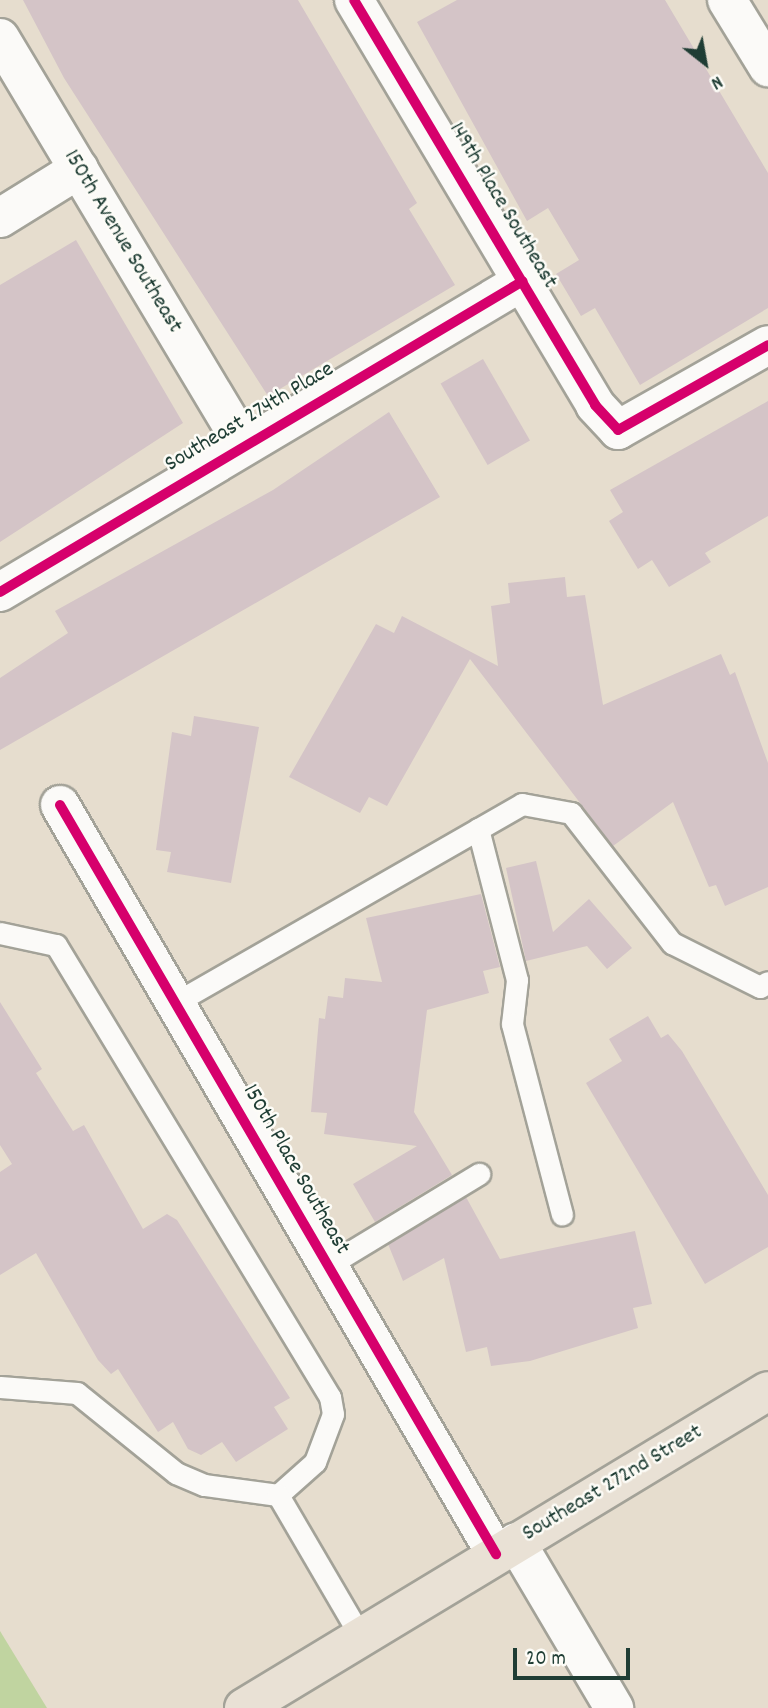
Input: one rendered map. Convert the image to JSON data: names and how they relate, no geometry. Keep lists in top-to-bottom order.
{
  "streets": {
    "main road": ["Southeast 272nd Street"],
    "street": [
      "149th Place Southeast",
      "150th Avenue Southeast",
      "Southeast 274th Place",
      "150th Place Southeast"
    ]
  },
  "crossings": [
    ["149th Place Southeast", "Southeast 274th Place"],
    ["150th Avenue Southeast", "Southeast 274th Place"],
    ["150th Place Southeast", "Southeast 272nd Street"]
  ],
  "scale_bar": "20 m",
  "north": "bottom right"
}
